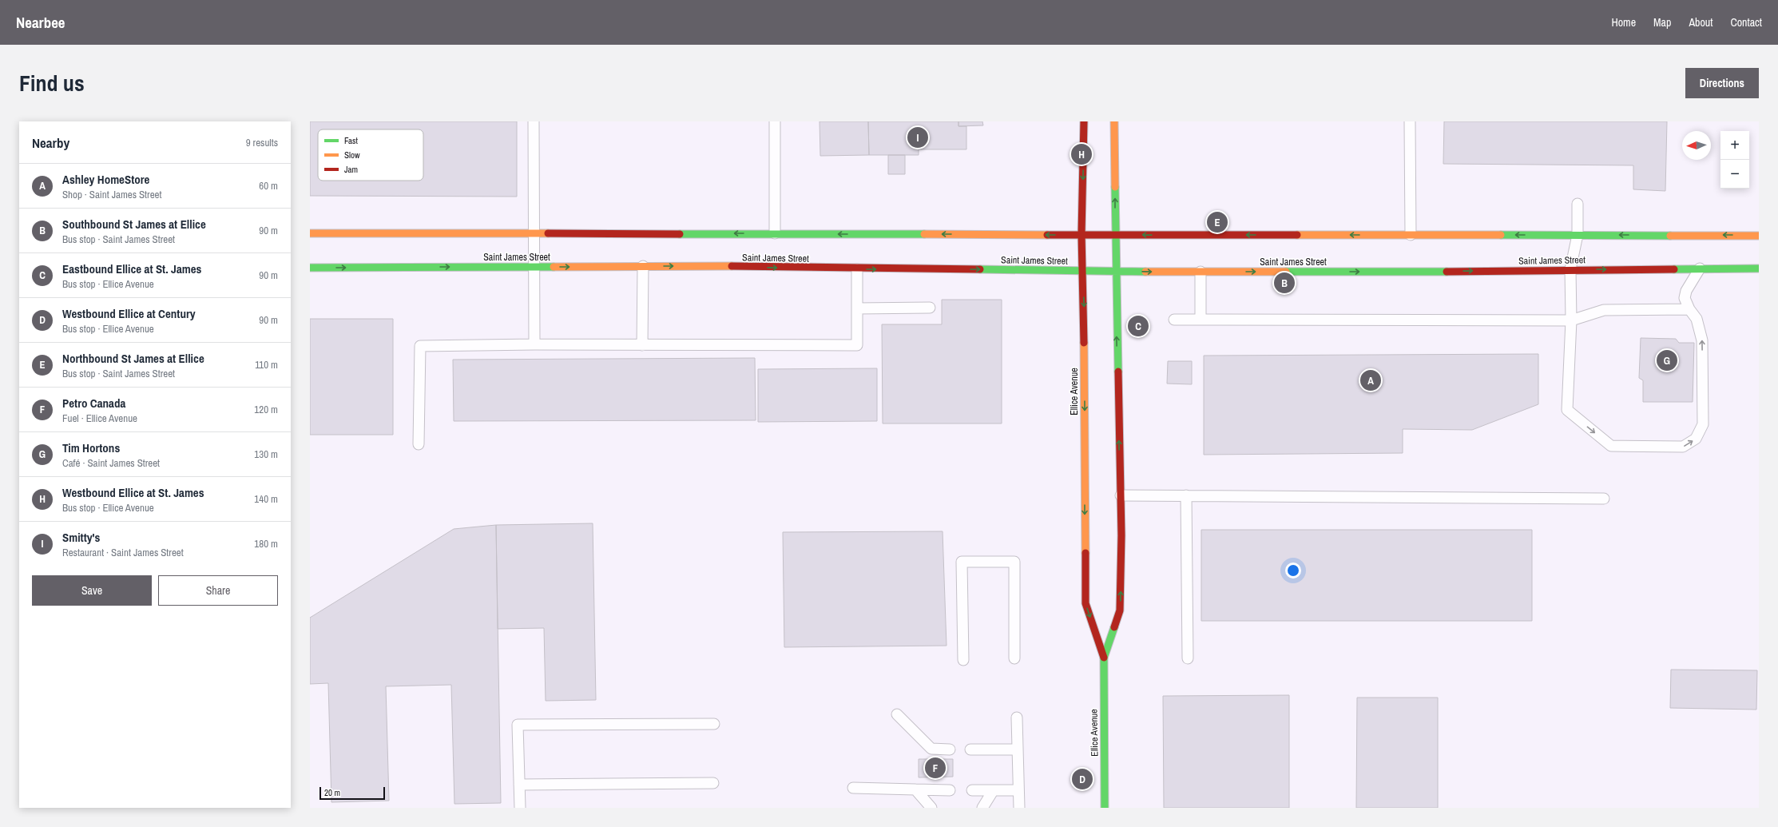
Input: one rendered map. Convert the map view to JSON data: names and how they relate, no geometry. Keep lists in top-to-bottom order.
{
  "streets": {
    "main road": ["Saint James Street", "Ellice Avenue"]
  },
  "crossings": [
    ["Saint James Street", "Ellice Avenue"]
  ],
  "legend": ["Fast", "Slow", "Jam"],
  "scale_bar": "20 m",
  "north": "left",
  "page": {
    "header": "Nearbee",
    "nav": [
      "Home",
      "Map",
      "About",
      "Contact"
    ],
    "title": "Find us",
    "buttons": [
      "Directions",
      ["Save", "Share"]
    ],
    "heading": ["Nearby", "9 results"],
    "pins": [
      "I",
      "H",
      "E",
      "B",
      "C",
      "G",
      "A",
      "F",
      "D"
    ],
    "map_buttons": ["+", "−"],
    "list": [
      {
        "mark": "A",
        "name": "Ashley HomeStore",
        "note": "Shop · Saint James Street",
        "value": "60 m"
      },
      {
        "mark": "B",
        "name": "Southbound St James at Ellice",
        "note": "Bus stop · Saint James Street",
        "value": "90 m"
      },
      {
        "mark": "C",
        "name": "Eastbound Ellice at St. James",
        "note": "Bus stop · Ellice Avenue",
        "value": "90 m"
      },
      {
        "mark": "D",
        "name": "Westbound Ellice at Century",
        "note": "Bus stop · Ellice Avenue",
        "value": "90 m"
      },
      {
        "mark": "E",
        "name": "Northbound St James at Ellice",
        "note": "Bus stop · Saint James Street",
        "value": "110 m"
      },
      {
        "mark": "F",
        "name": "Petro Canada",
        "note": "Fuel · Ellice Avenue",
        "value": "120 m"
      },
      {
        "mark": "G",
        "name": "Tim Hortons",
        "note": "Café · Saint James Street",
        "value": "130 m"
      },
      {
        "mark": "H",
        "name": "Westbound Ellice at St. James",
        "note": "Bus stop · Ellice Avenue",
        "value": "140 m"
      },
      {
        "mark": "I",
        "name": "Smitty's",
        "note": "Restaurant · Saint James Street",
        "value": "180 m"
      }
    ],
    "scale": "20 m"
  }
}
